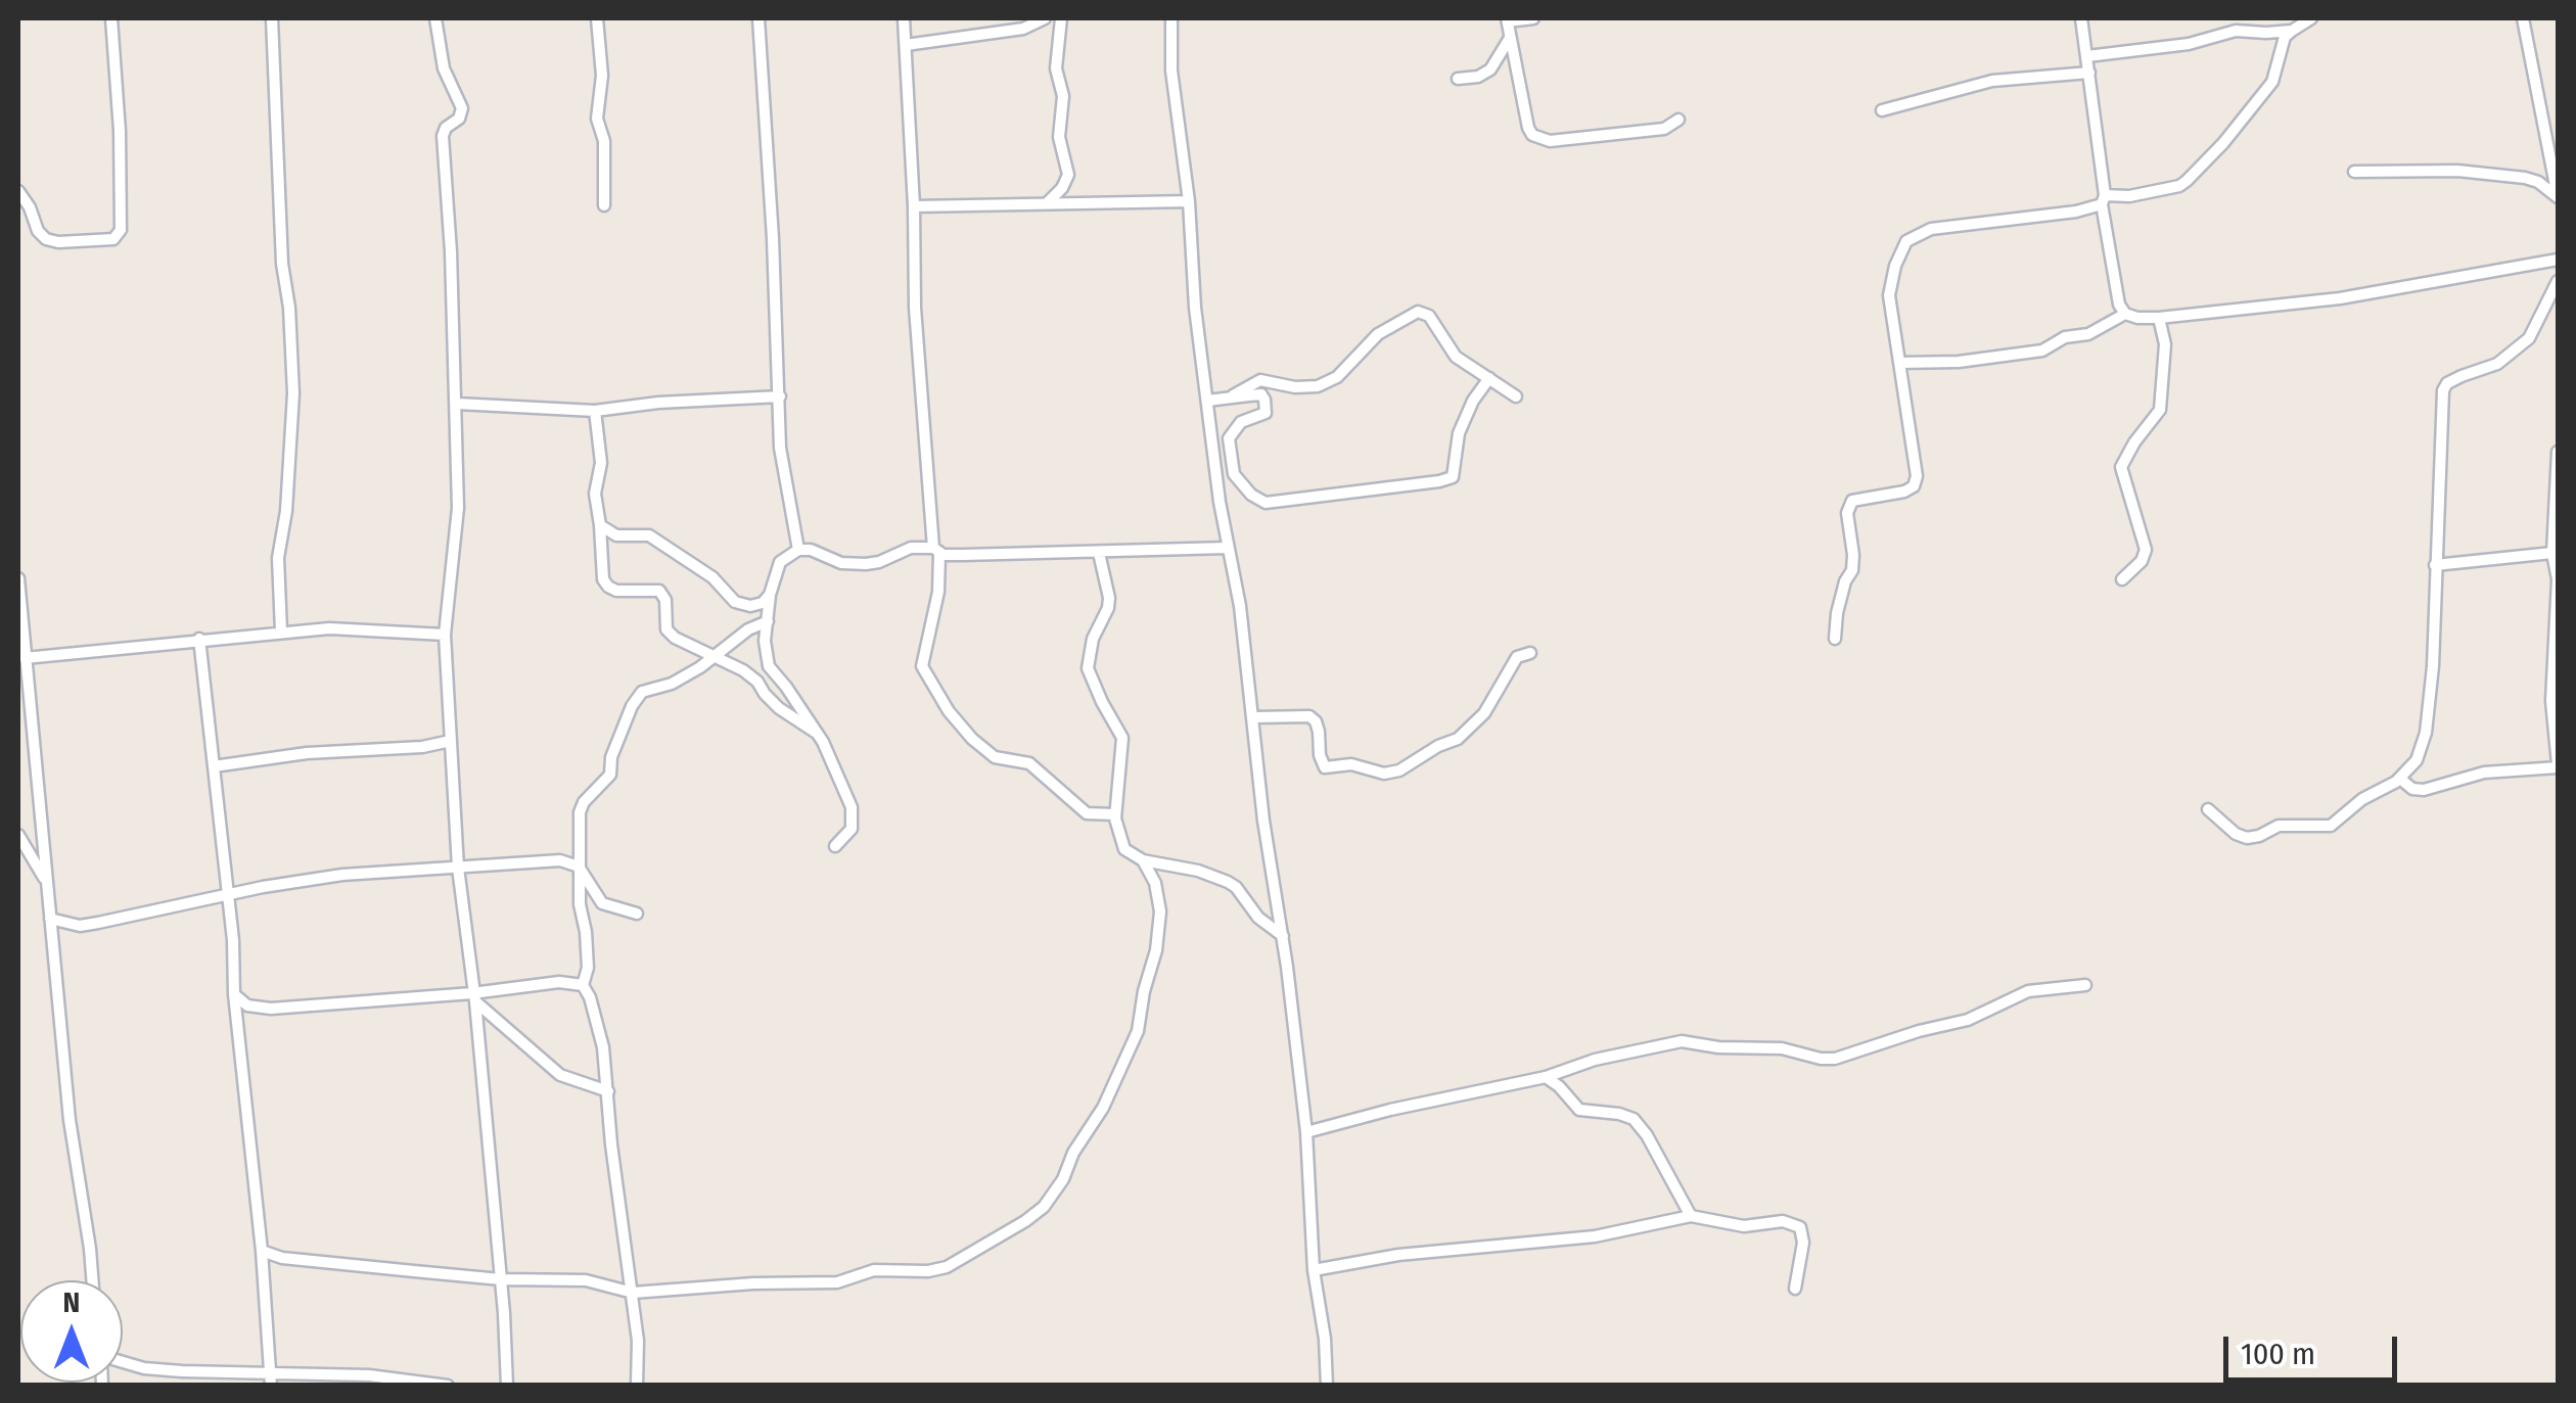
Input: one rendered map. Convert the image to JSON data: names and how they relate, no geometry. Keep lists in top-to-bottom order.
{
  "scale_bar": "100 m",
  "north": "top"
}
